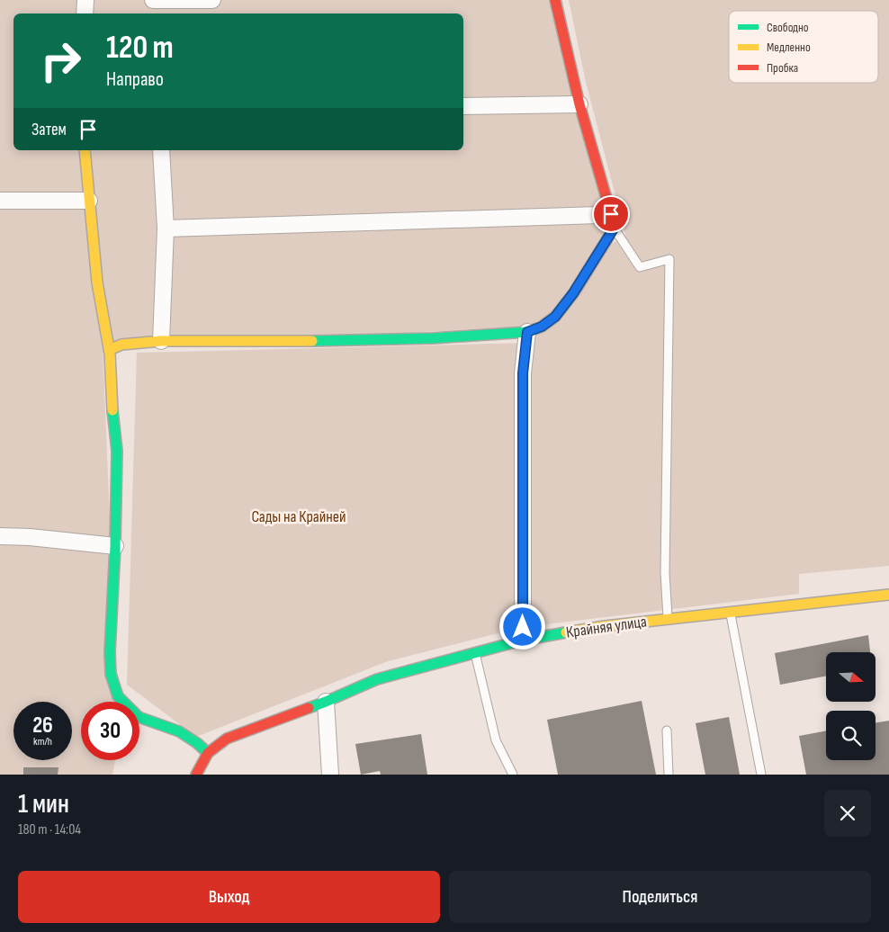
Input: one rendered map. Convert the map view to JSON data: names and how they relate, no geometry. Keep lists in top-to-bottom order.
{
  "streets": {
    "street": ["Крайняя улица"]
  },
  "parks": ["Сады на Крайней"],
  "legend": ["Свободно", "Медленно", "Пробка"],
  "north": "right",
  "page": {
    "turn": ["120 m", "Направо"],
    "then": "Затем",
    "speed": "26 km/h",
    "limit": "30",
    "heading": ["1 мин", "180 m · 14:04"],
    "buttons": ["Выход", "Поделиться"]
  }
}
